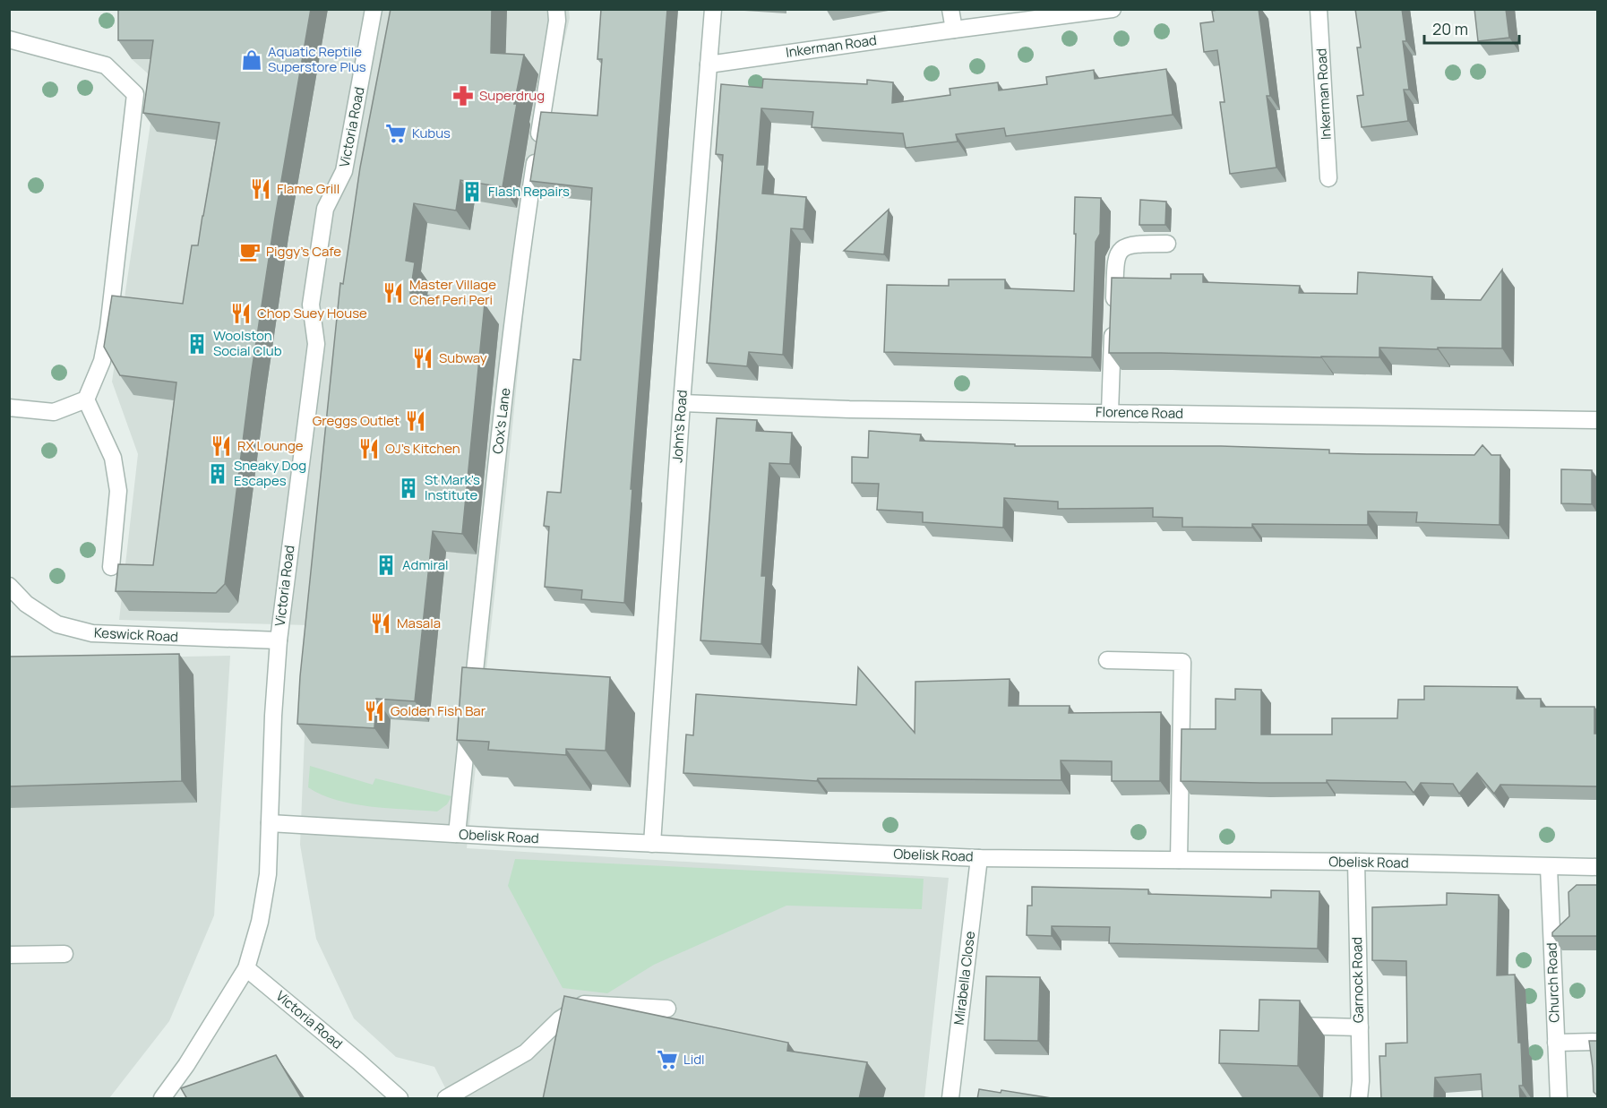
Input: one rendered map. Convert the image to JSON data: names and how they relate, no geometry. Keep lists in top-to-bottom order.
{
  "streets": {
    "street": [
      "Inkerman Road",
      "Victoria Road",
      "Florence Road",
      "Cox's Lane",
      "John's Road",
      "Keswick Road",
      "Obelisk Road",
      "Mirabella Close",
      "Garnock Road",
      "Church Road"
    ]
  },
  "crossings": [
    ["Inkerman Road", "John's Road"],
    ["Victoria Road", "Keswick Road"],
    ["Victoria Road", "Obelisk Road"],
    ["Florence Road", "John's Road"],
    ["John's Road", "Obelisk Road"],
    ["Obelisk Road", "Mirabella Close"],
    ["Obelisk Road", "Garnock Road"],
    ["Obelisk Road", "Church Road"]
  ],
  "places": {
    "shop": ["Aquatic Reptile Superstore Plus"],
    "pharmacy": ["Superdrug"],
    "supermarket": ["Kubus", "Lidl"],
    "restaurant": [
      "Flame Grill",
      "Master Village Chef Peri Peri",
      "Chop Suey House",
      "Subway",
      "Greggs Outlet",
      "RX Lounge",
      "OJ's Kitchen",
      "Masala",
      "Golden Fish Bar"
    ],
    "building": [
      "Flash Repairs",
      "Woolston Social Club",
      "Sneaky Dog Escapes",
      "St Mark's Institute",
      "Admiral"
    ],
    "cafe": ["Piggy's Cafe"]
  },
  "scale_bar": "20 m"
}
